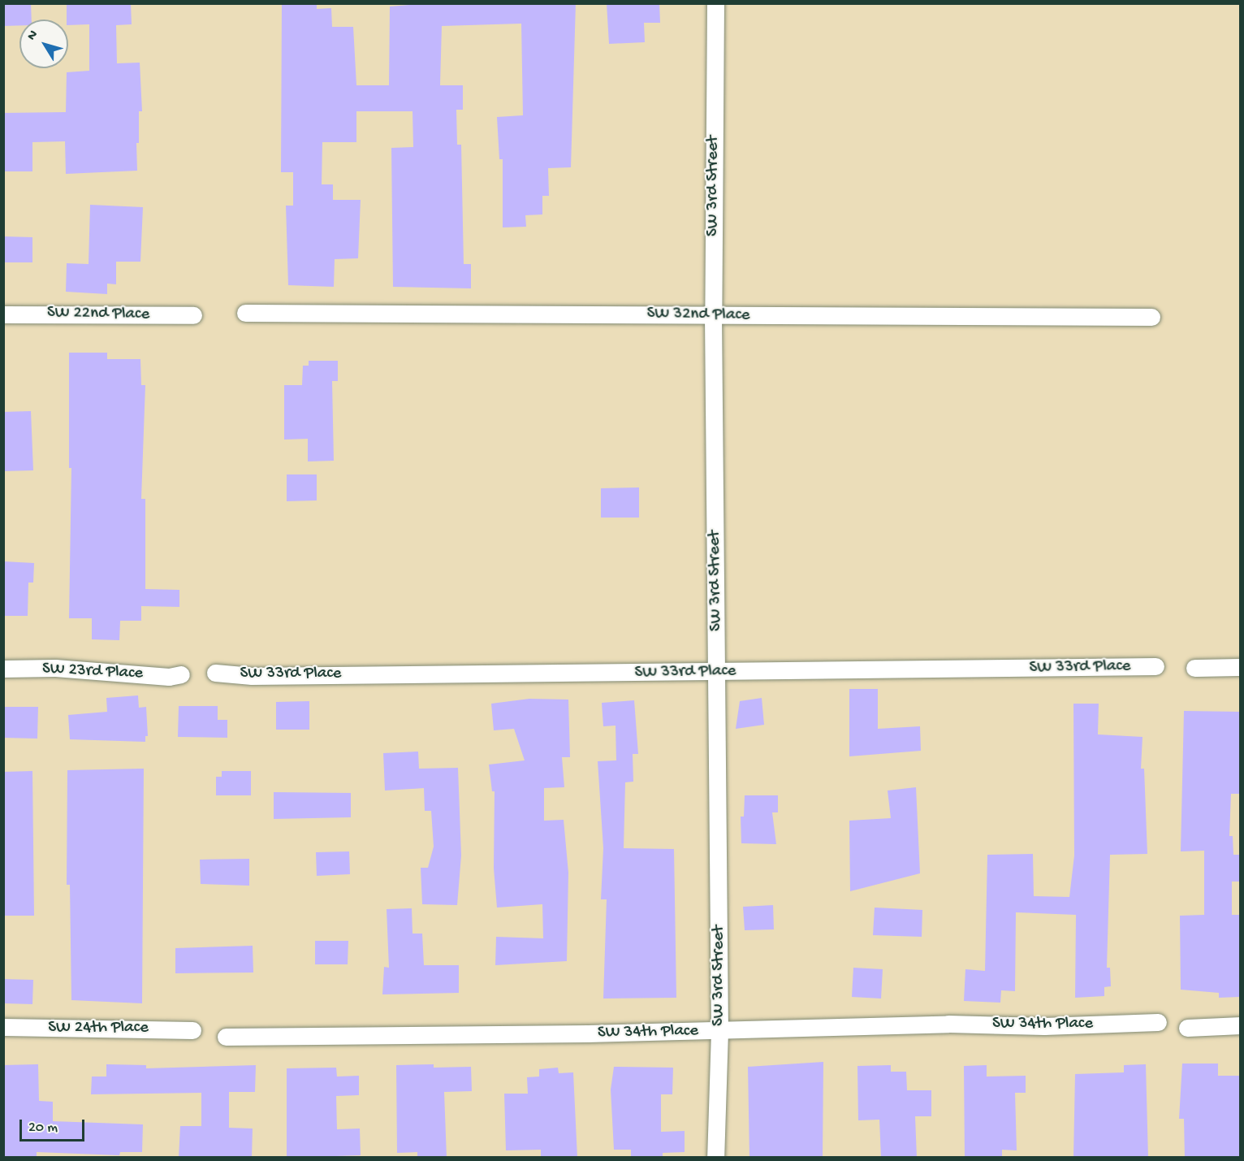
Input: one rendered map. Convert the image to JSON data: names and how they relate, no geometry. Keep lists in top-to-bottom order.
{
  "streets": {
    "street": [
      "SW 3rd Street",
      "SW 22nd Place",
      "SW 32nd Place",
      "SW 33rd Place",
      "SW 23rd Place",
      "SW 34th Place",
      "SW 24th Place"
    ]
  },
  "crossings": [
    ["SW 3rd Street", "SW 32nd Place"],
    ["SW 3rd Street", "SW 33rd Place"],
    ["SW 3rd Street", "SW 34th Place"]
  ],
  "scale_bar": "20 m",
  "north": "top left"
}
